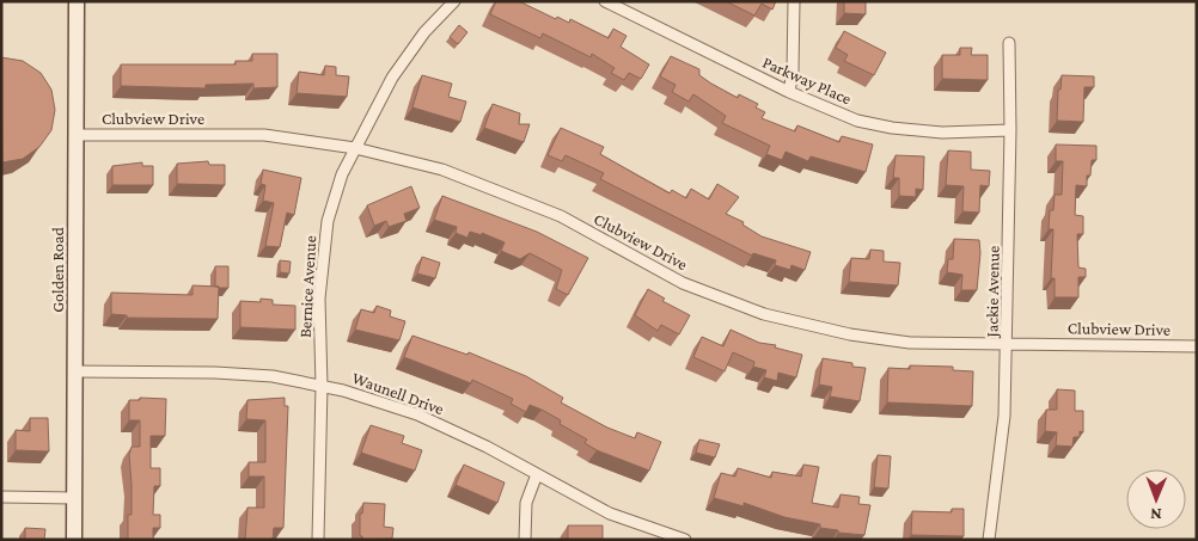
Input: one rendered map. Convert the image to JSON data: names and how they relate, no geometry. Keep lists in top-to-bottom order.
{
  "streets": {
    "street": [
      "Parkway Place",
      "Clubview Drive",
      "Golden Road",
      "Bernice Avenue",
      "Jackie Avenue",
      "Waunell Drive"
    ]
  },
  "crossings": [
    ["Parkway Place", "Jackie Avenue"],
    ["Clubview Drive", "Golden Road"],
    ["Clubview Drive", "Bernice Avenue"],
    ["Clubview Drive", "Jackie Avenue"],
    ["Golden Road", "Waunell Drive"],
    ["Bernice Avenue", "Waunell Drive"]
  ],
  "north": "bottom"
}
